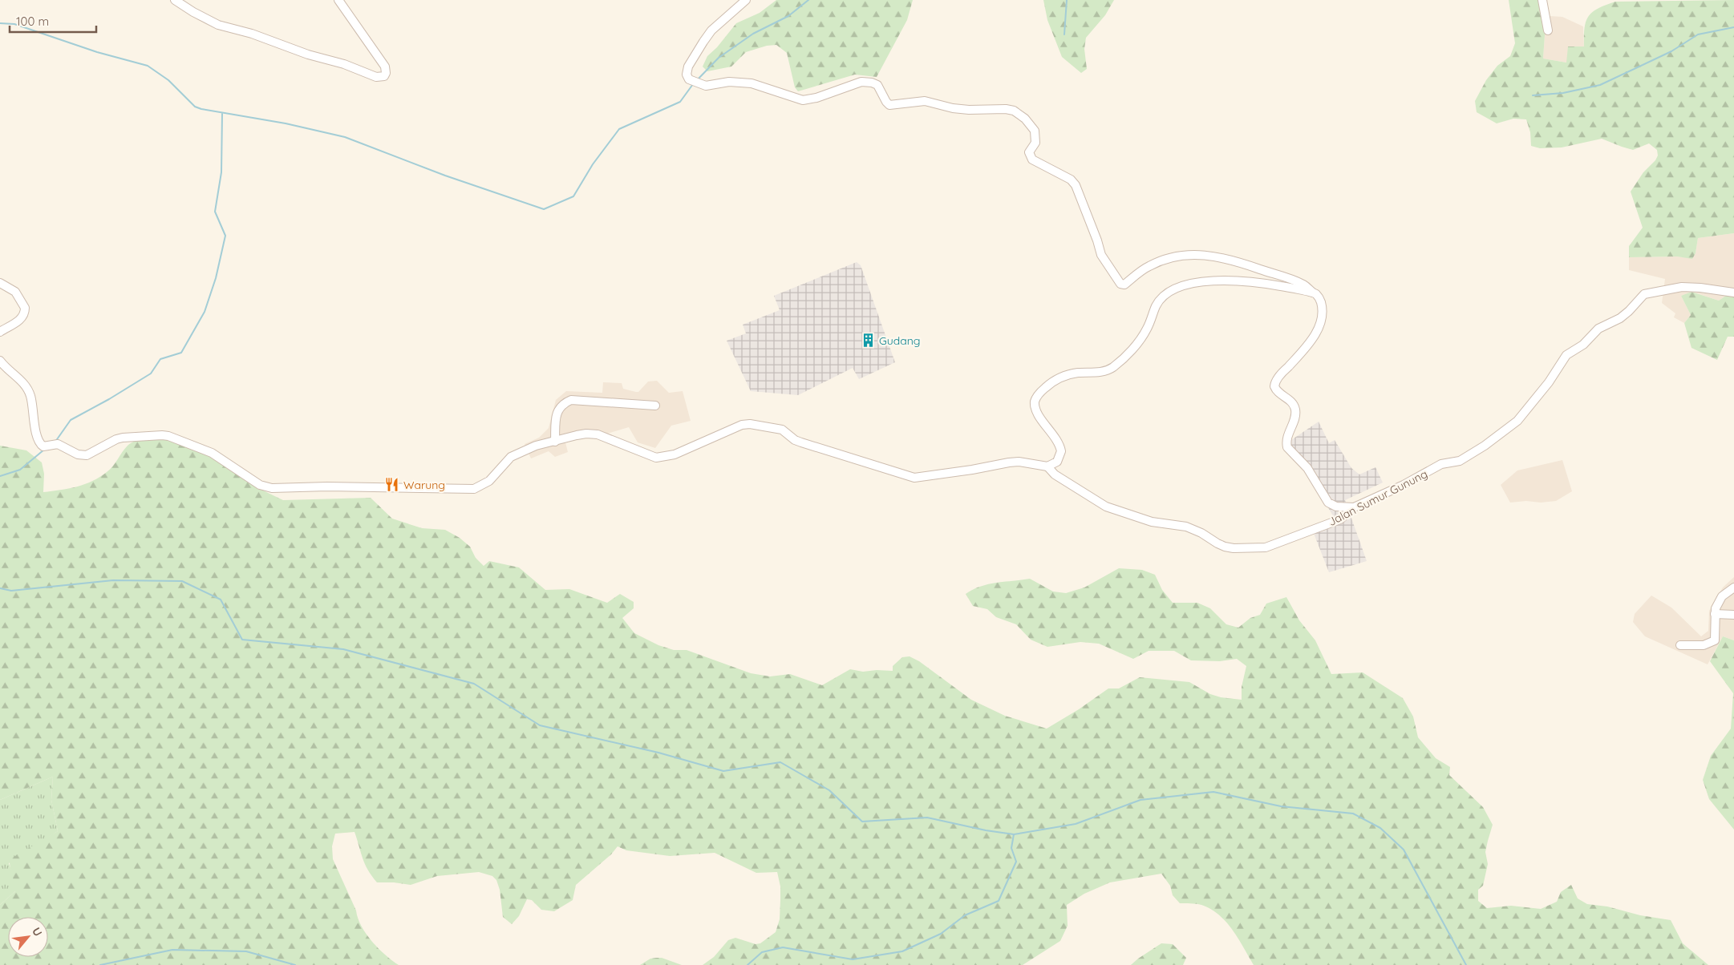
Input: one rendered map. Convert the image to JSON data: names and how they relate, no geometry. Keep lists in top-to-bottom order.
{
  "streets": {
    "street": ["Jalan Sumur Gunung"]
  },
  "places": {
    "building": ["Gudang"],
    "restaurant": ["Warung"]
  },
  "scale_bar": "100 m",
  "north": "top right"
}
